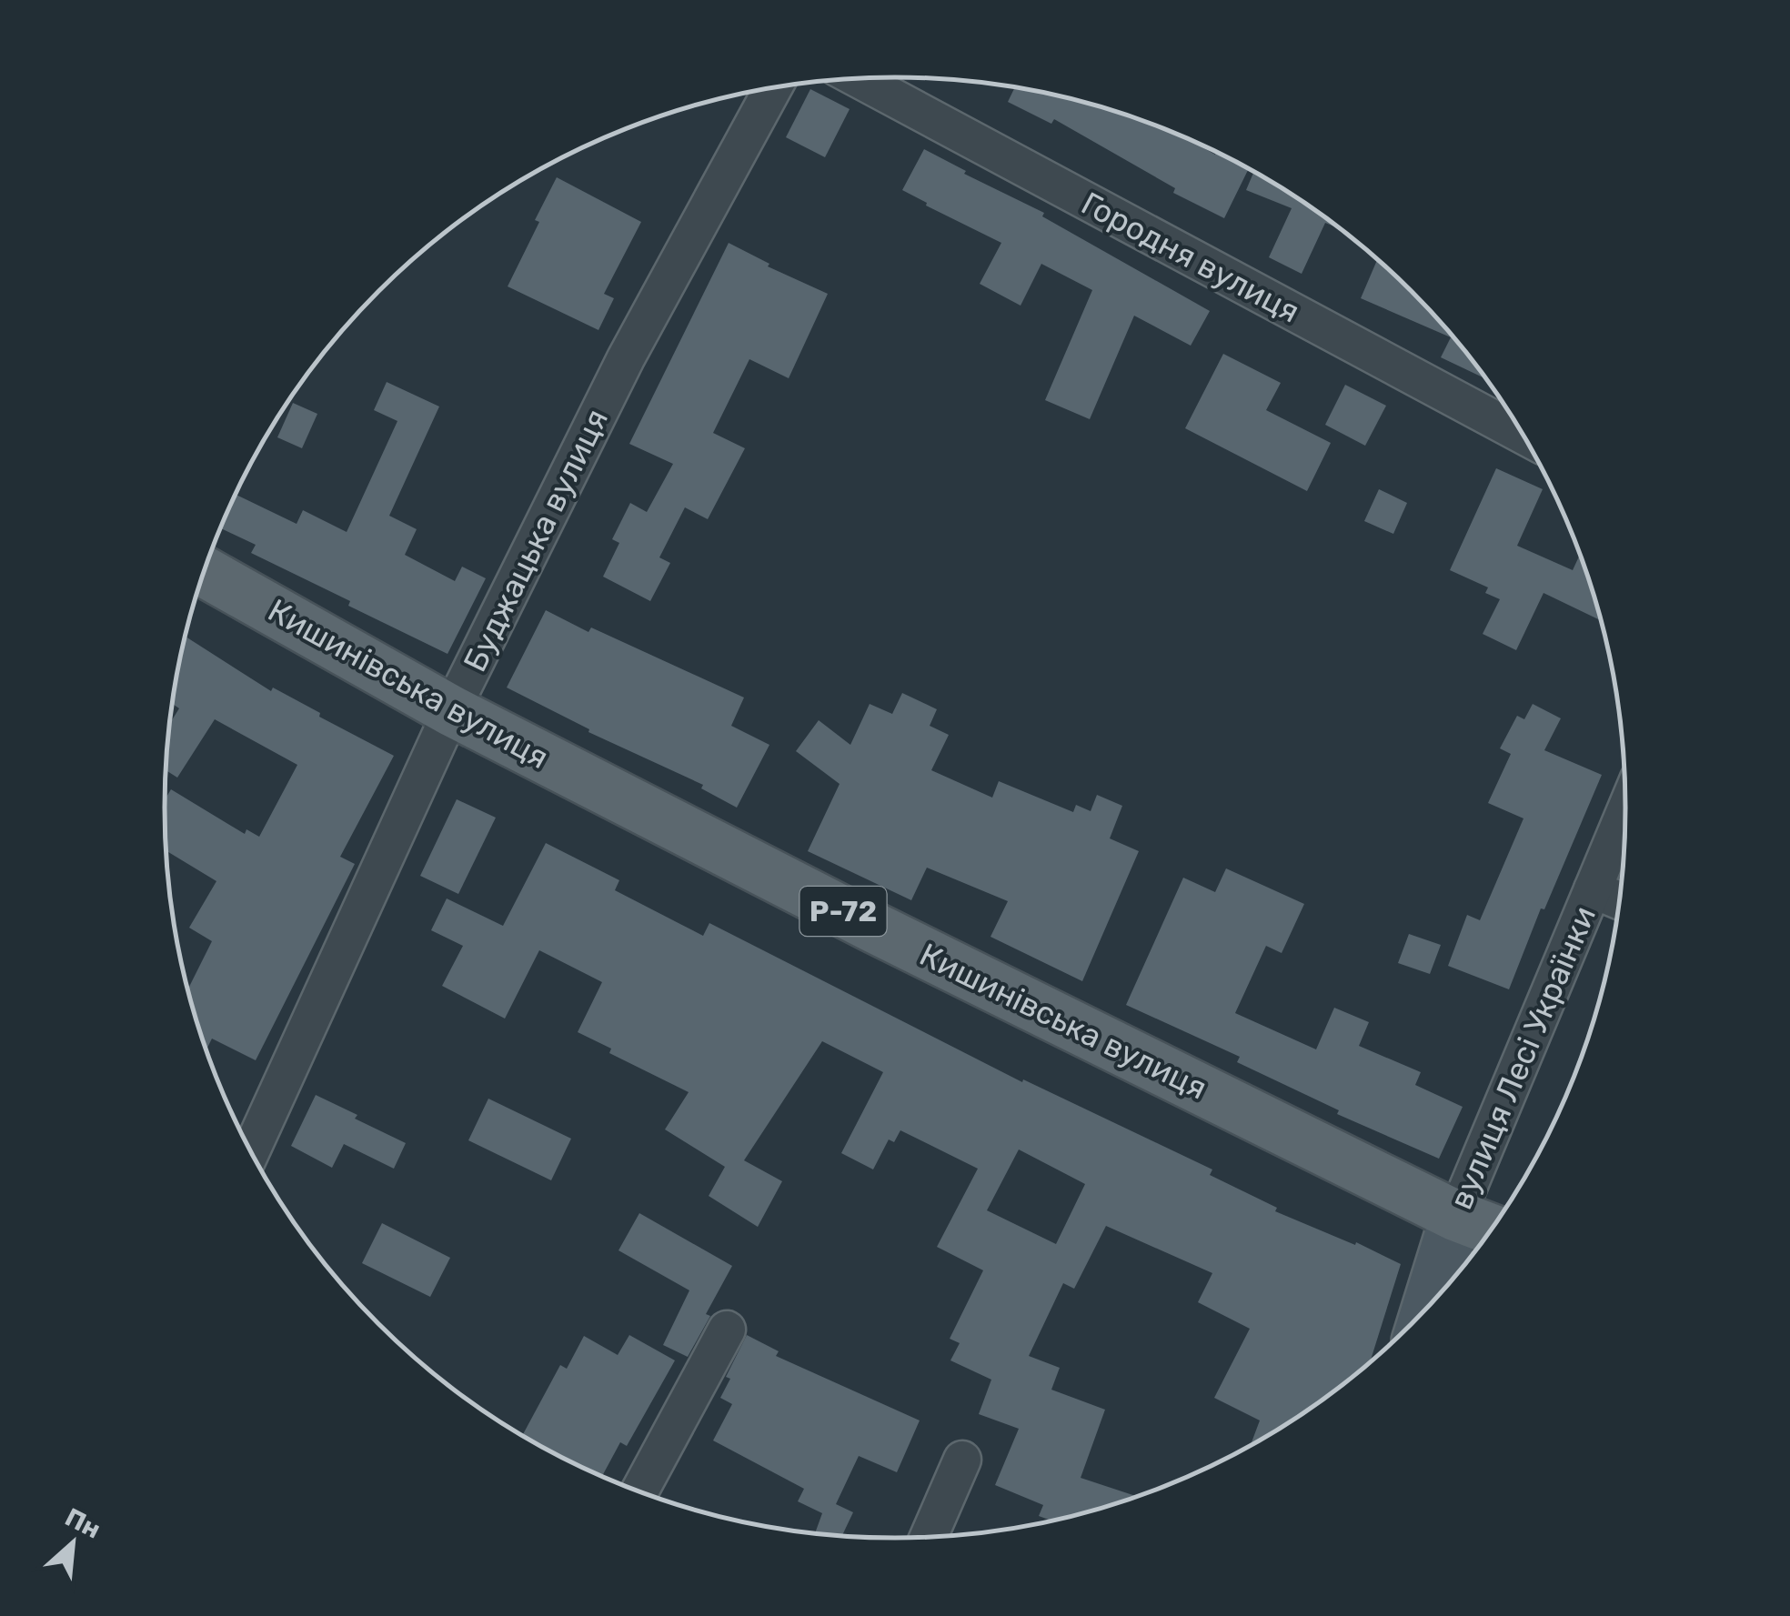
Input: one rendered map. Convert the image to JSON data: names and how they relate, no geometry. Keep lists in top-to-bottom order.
{
  "streets": {
    "main road": ["Кишинівська вулиця", "Р-72"],
    "street": ["Городня вулиця", "Буджацька вулиця", "вулиця Лесі Українки"]
  },
  "crossings": [
    ["Буджацька вулиця", "Кишинівська вулиця"],
    ["Кишинівська вулиця", "вулиця Лесі Українки"]
  ],
  "north": "top right"
}
